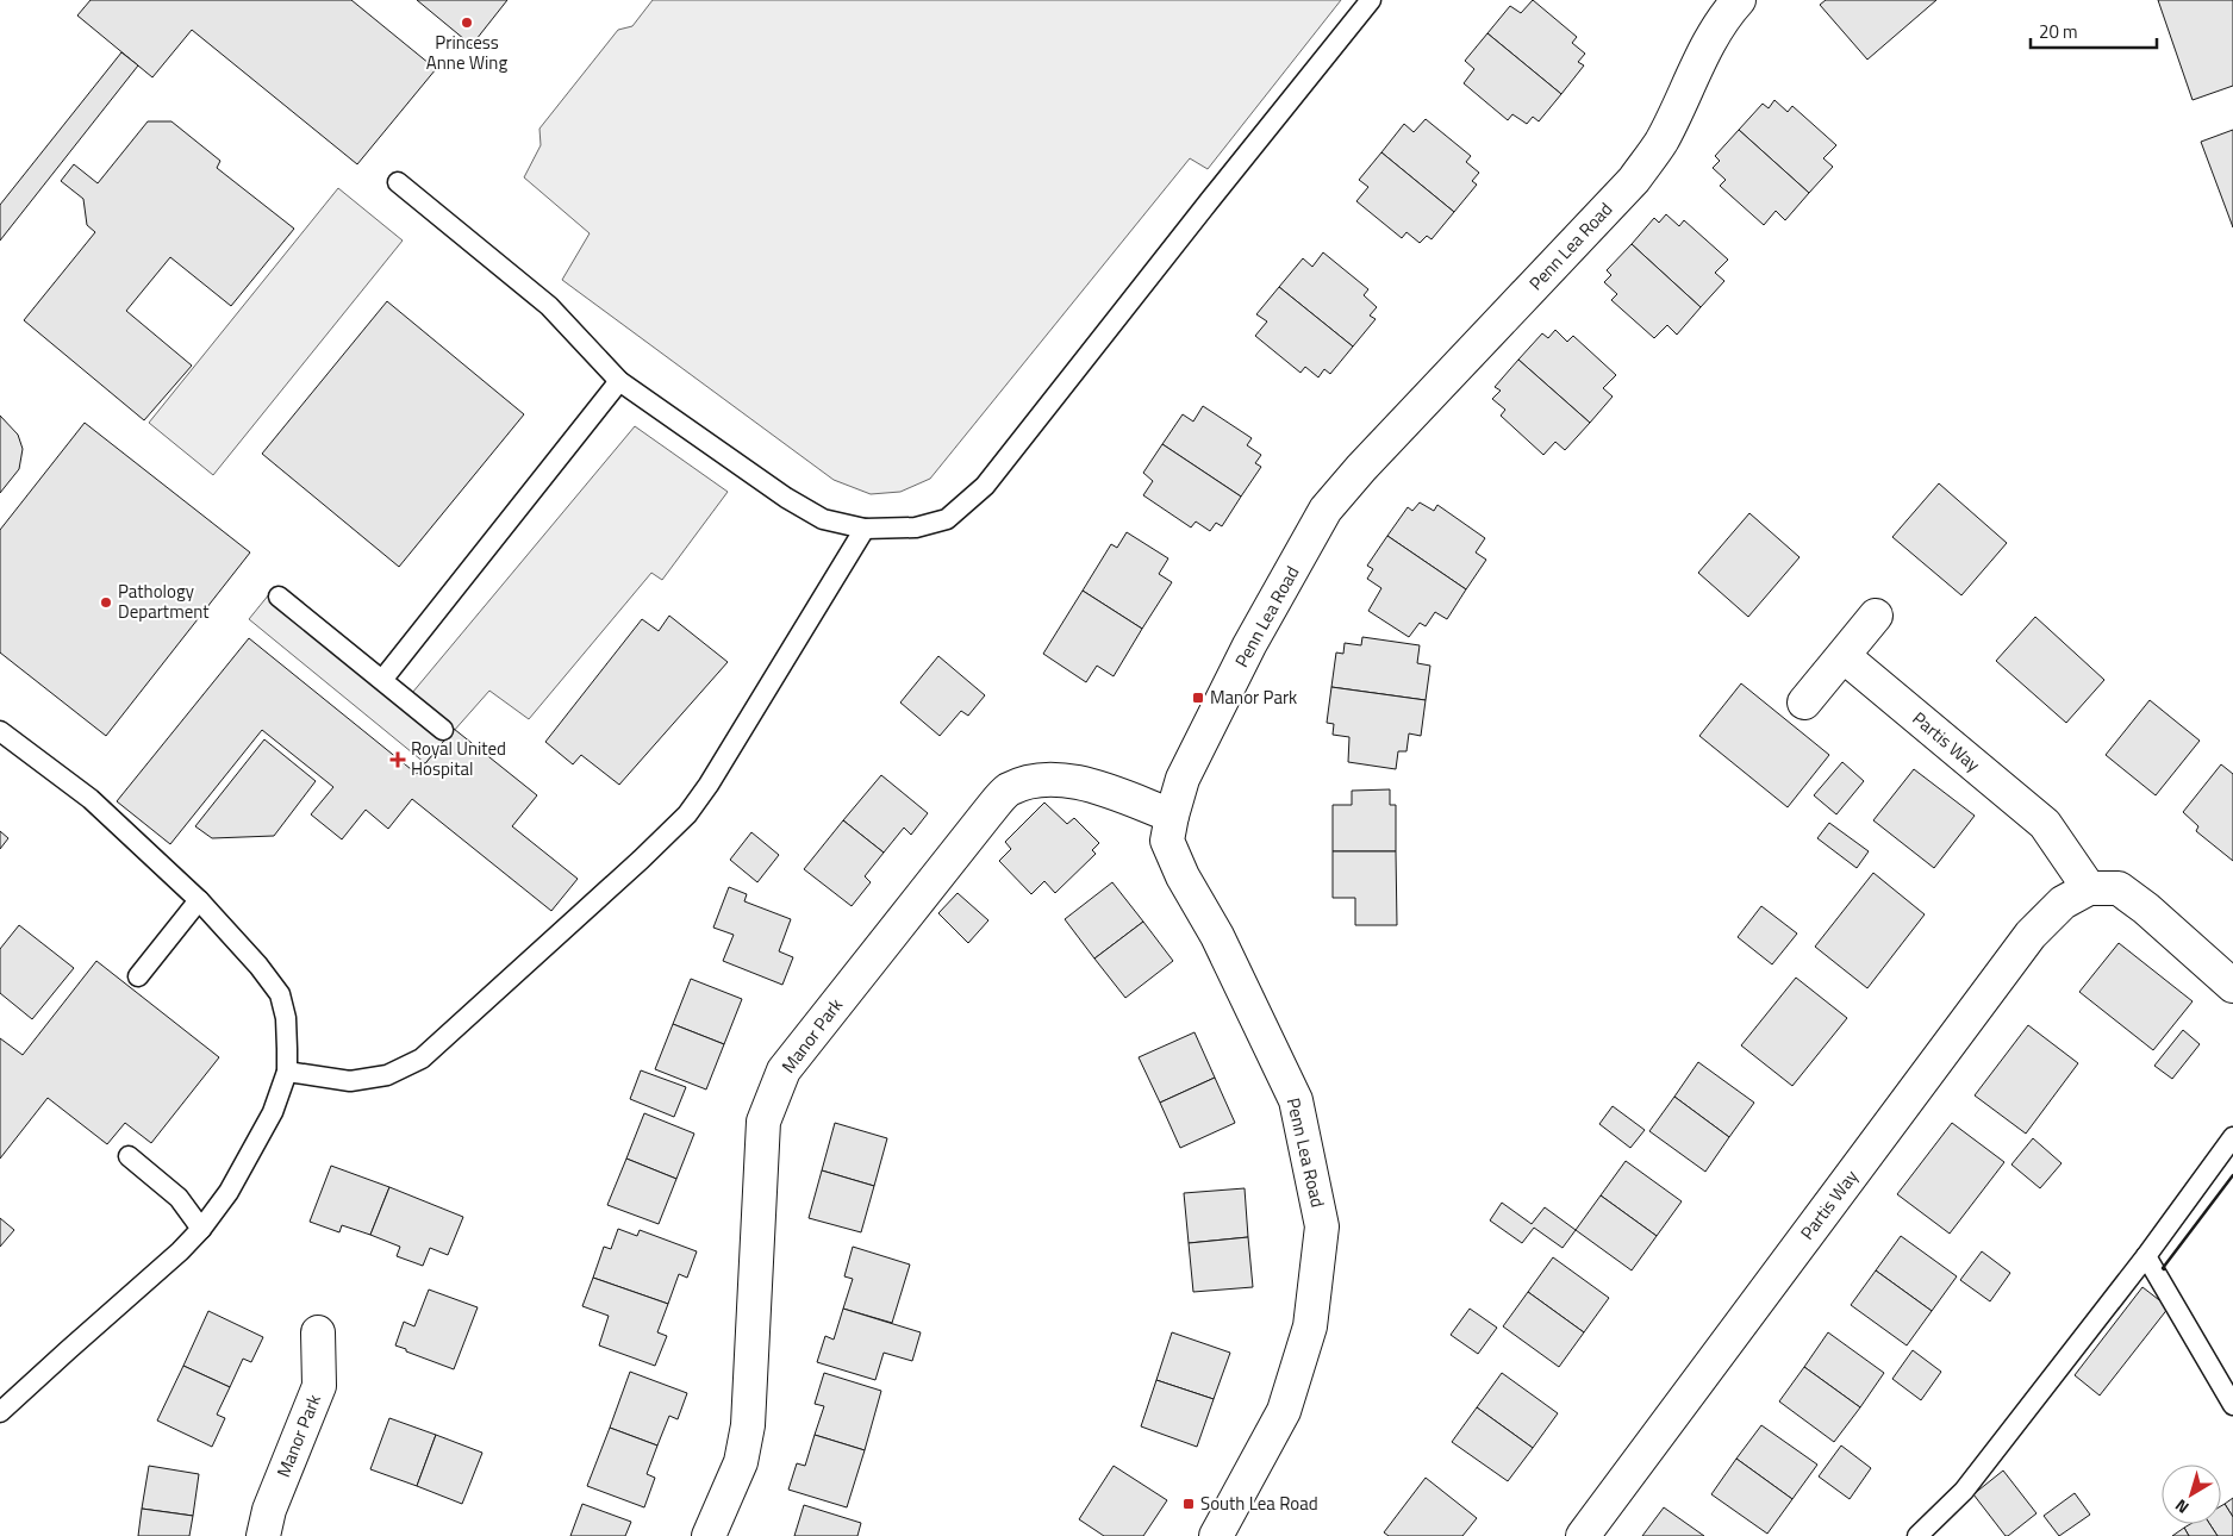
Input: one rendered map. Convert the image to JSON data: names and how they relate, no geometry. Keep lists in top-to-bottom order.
{
  "streets": {
    "street": ["Penn Lea Road", "Partis Way", "Manor Park"]
  },
  "crossings": [
    ["Penn Lea Road", "Manor Park"]
  ],
  "places": {
    "other": ["Princess Anne Wing", "Pathology Department"],
    "transit": ["Manor Park", "South Lea Road"],
    "health": ["Royal United Hospital"]
  },
  "scale_bar": "20 m",
  "north": "bottom left"
}
